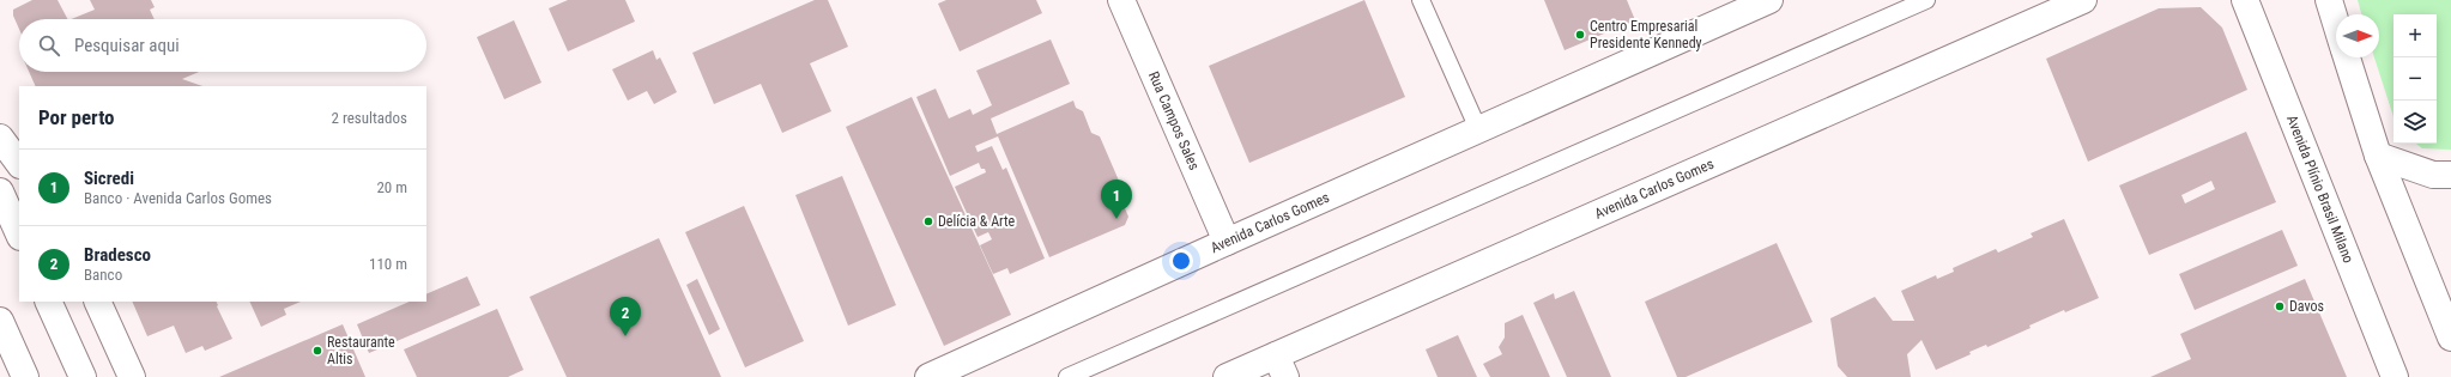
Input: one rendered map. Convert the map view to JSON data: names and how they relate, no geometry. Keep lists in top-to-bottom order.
{
  "streets": {
    "main road": ["Rua Campos Sales", "Avenida Carlos Gomes", "Avenida Plínio Brasil Milano"]
  },
  "crossings": [
    ["Rua Campos Sales", "Avenida Carlos Gomes"]
  ],
  "places": [
    "Centro Empresarial Presidente Kennedy",
    "Delícia & Arte",
    "Davos",
    "Restaurante Altis"
  ],
  "north": "right",
  "page": {
    "map_buttons": ["+", "−"],
    "search": "Pesquisar aqui",
    "heading": ["Por perto", "2 resultados"],
    "list": [
      {
        "mark": "1",
        "name": "Sicredi",
        "note": "Banco · Avenida Carlos Gomes",
        "value": "20 m"
      },
      {
        "mark": "2",
        "name": "Bradesco",
        "note": "Banco",
        "value": "110 m"
      }
    ],
    "pins": ["1", "2"]
  }
}
